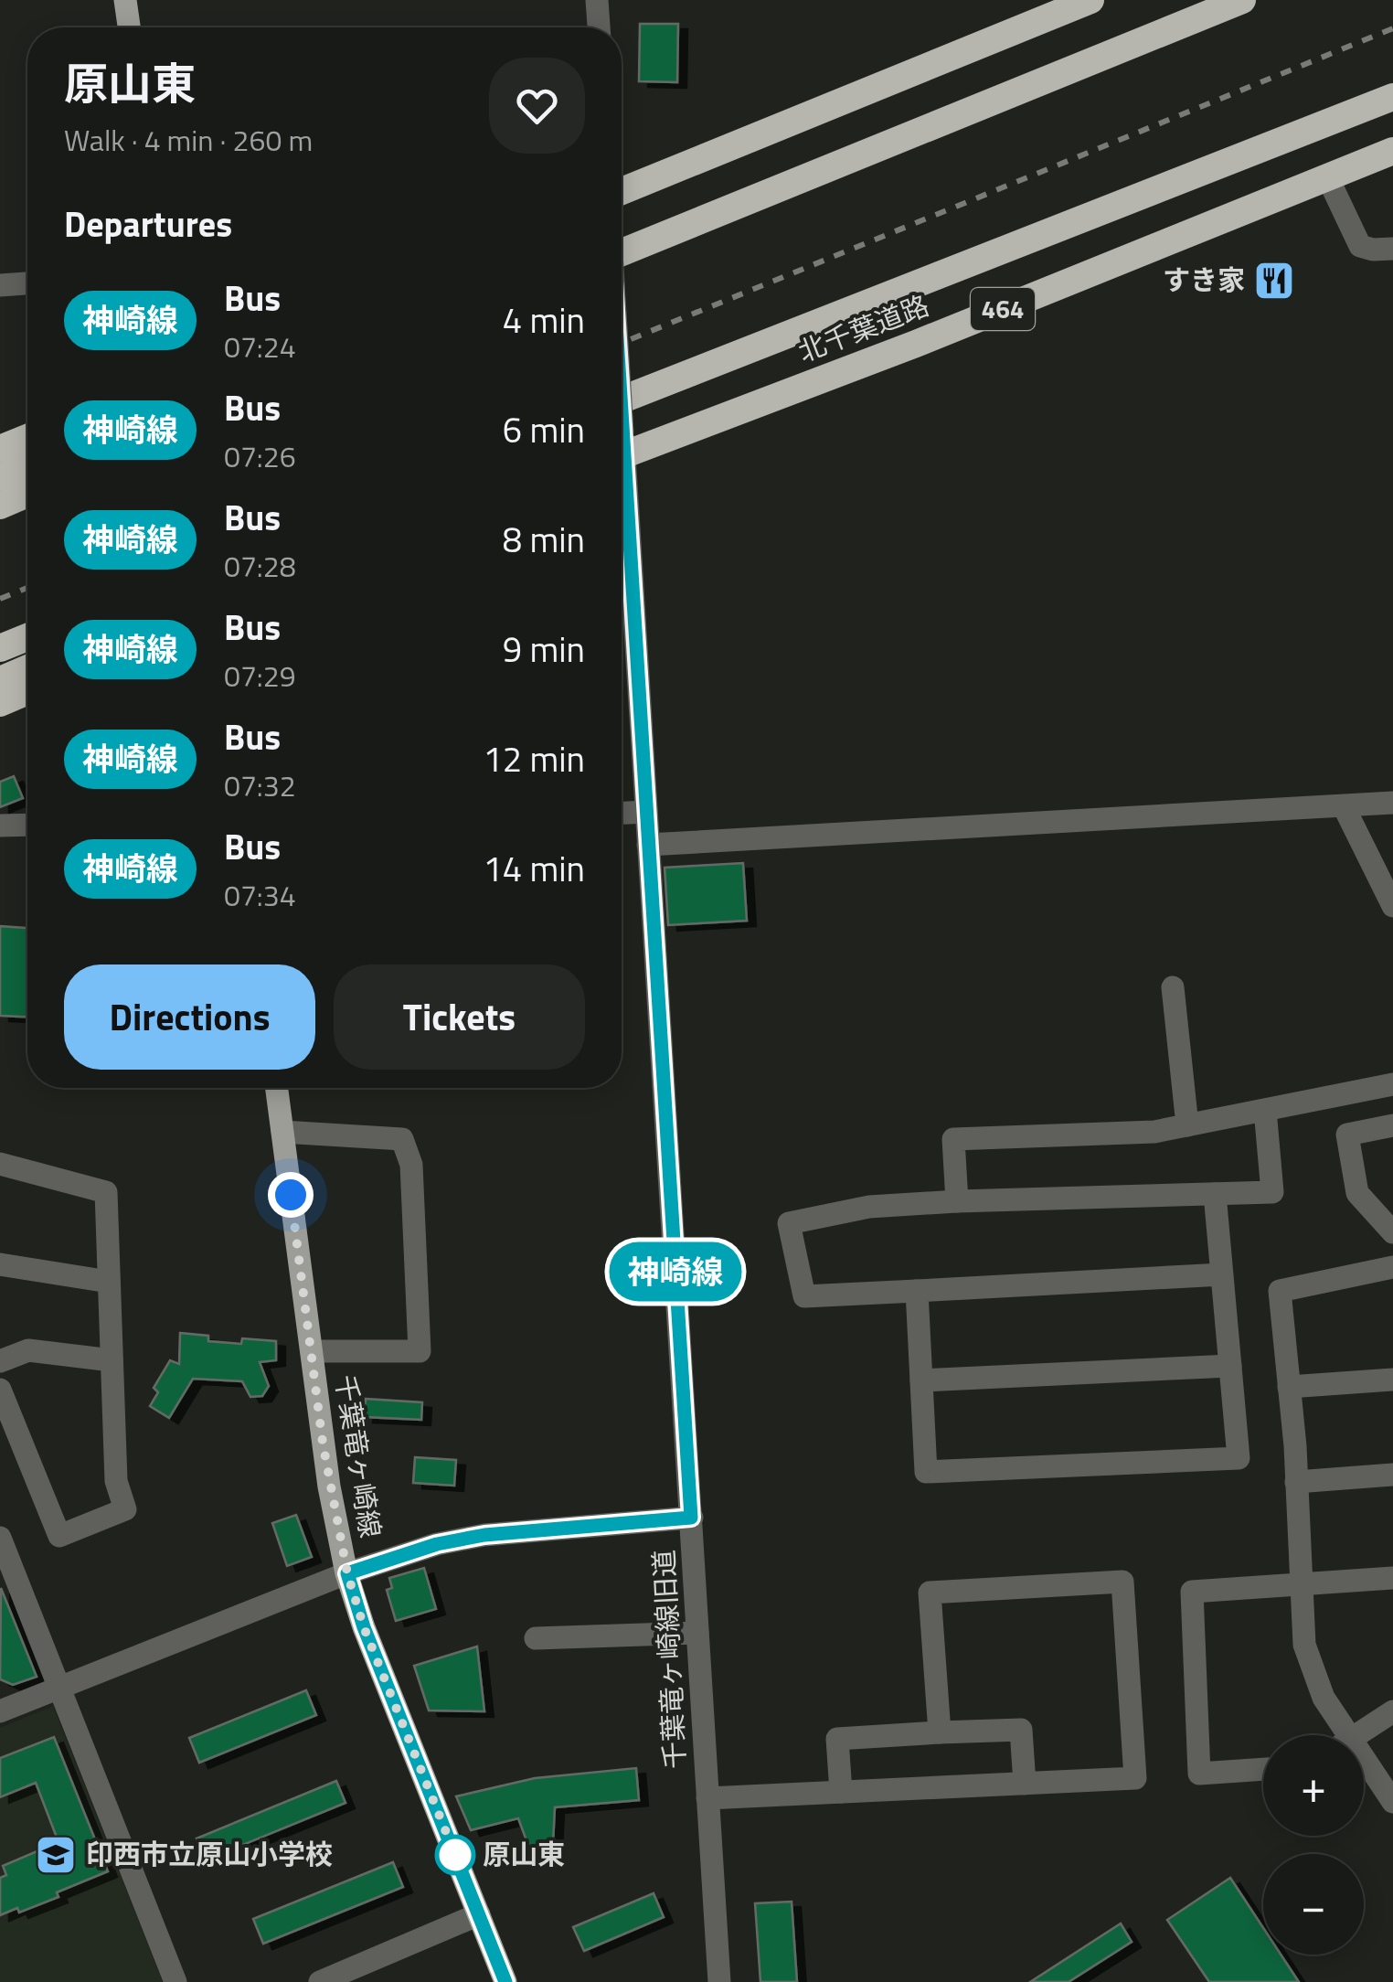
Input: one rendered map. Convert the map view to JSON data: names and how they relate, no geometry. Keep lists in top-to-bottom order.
{
  "streets": {
    "highway": ["464", "北千葉道路"],
    "main road": ["千葉竜ヶ崎線"],
    "street": ["千葉竜ヶ崎線旧道"]
  },
  "places": {
    "restaurant": ["すき家"],
    "school or university": ["印西市立原山小学校"],
    "other": ["原山東"]
  },
  "lines": ["bus line 神崎線"],
  "page": {
    "on_map": "神崎線",
    "heading": [
      ["原山東", "Walk · 4 min · 260 m"],
      "Departures"
    ],
    "list": [
      {
        "mark": "神崎線",
        "name": "Bus",
        "note": "07:24",
        "value": "4 min"
      },
      {
        "mark": "神崎線",
        "name": "Bus",
        "note": "07:26",
        "value": "6 min"
      },
      {
        "mark": "神崎線",
        "name": "Bus",
        "note": "07:28",
        "value": "8 min"
      },
      {
        "mark": "神崎線",
        "name": "Bus",
        "note": "07:29",
        "value": "9 min"
      },
      {
        "mark": "神崎線",
        "name": "Bus",
        "note": "07:32",
        "value": "12 min"
      },
      {
        "mark": "神崎線",
        "name": "Bus",
        "note": "07:34",
        "value": "14 min"
      }
    ],
    "buttons": ["Directions", "Tickets"],
    "map_buttons": ["+", "−"]
  }
}
